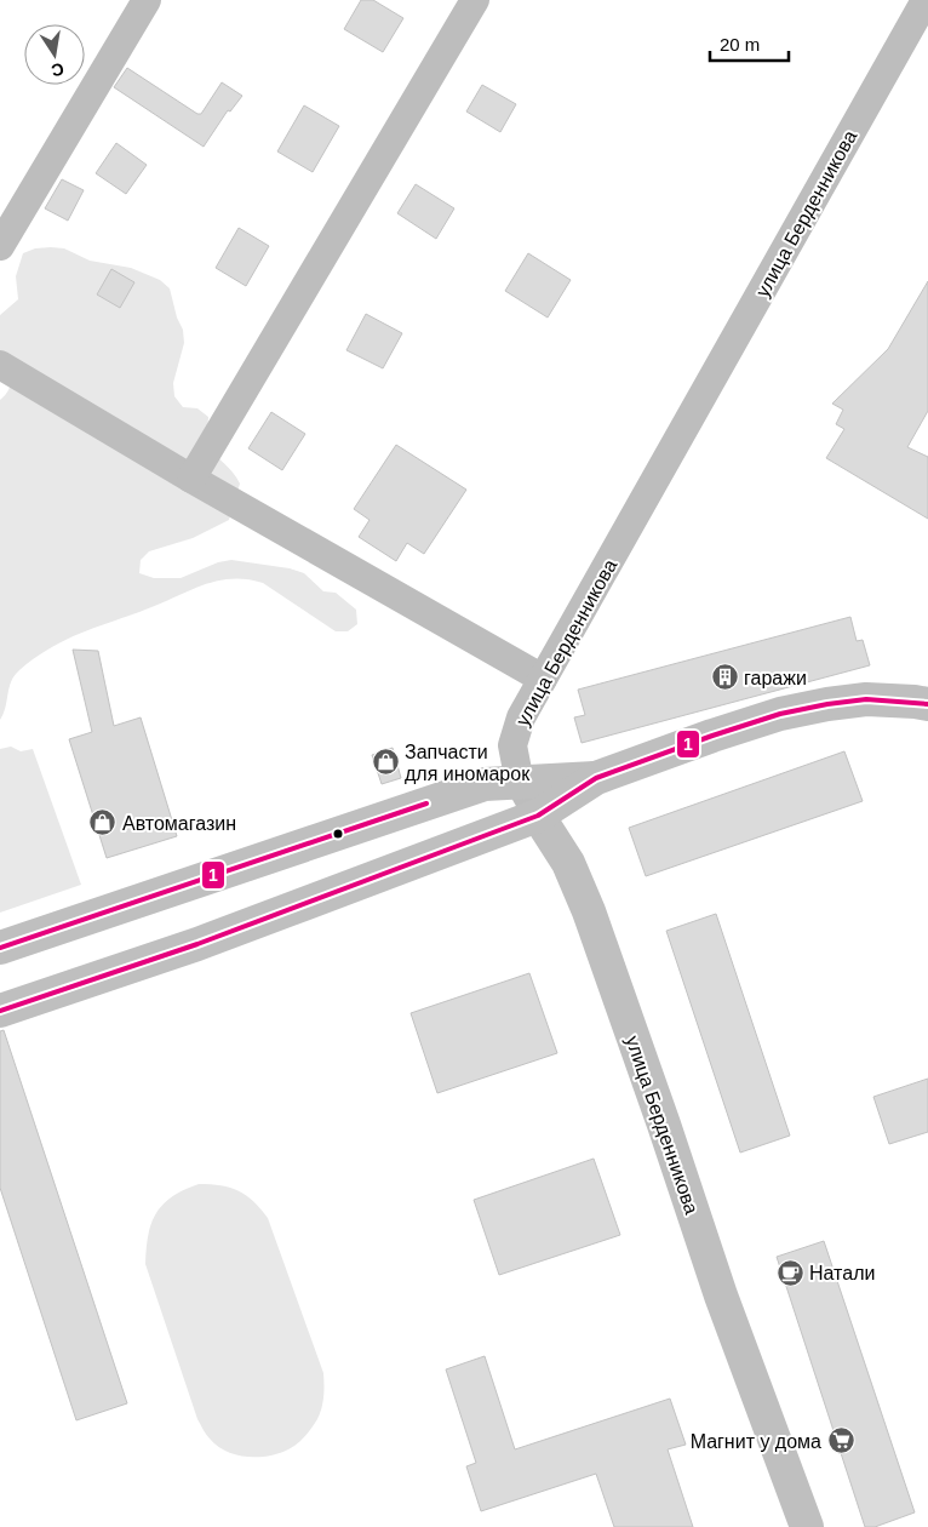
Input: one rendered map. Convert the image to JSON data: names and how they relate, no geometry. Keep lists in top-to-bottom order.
{
  "streets": {
    "street": ["улица Берденникова"]
  },
  "places": {
    "building": ["гаражи"],
    "shop": ["Запчасти для иномарок", "Автомагазин"],
    "cafe": ["Натали"],
    "supermarket": ["Магнит у дома"]
  },
  "lines": ["transit line 1"],
  "scale_bar": "20 m",
  "north": "bottom"
}
